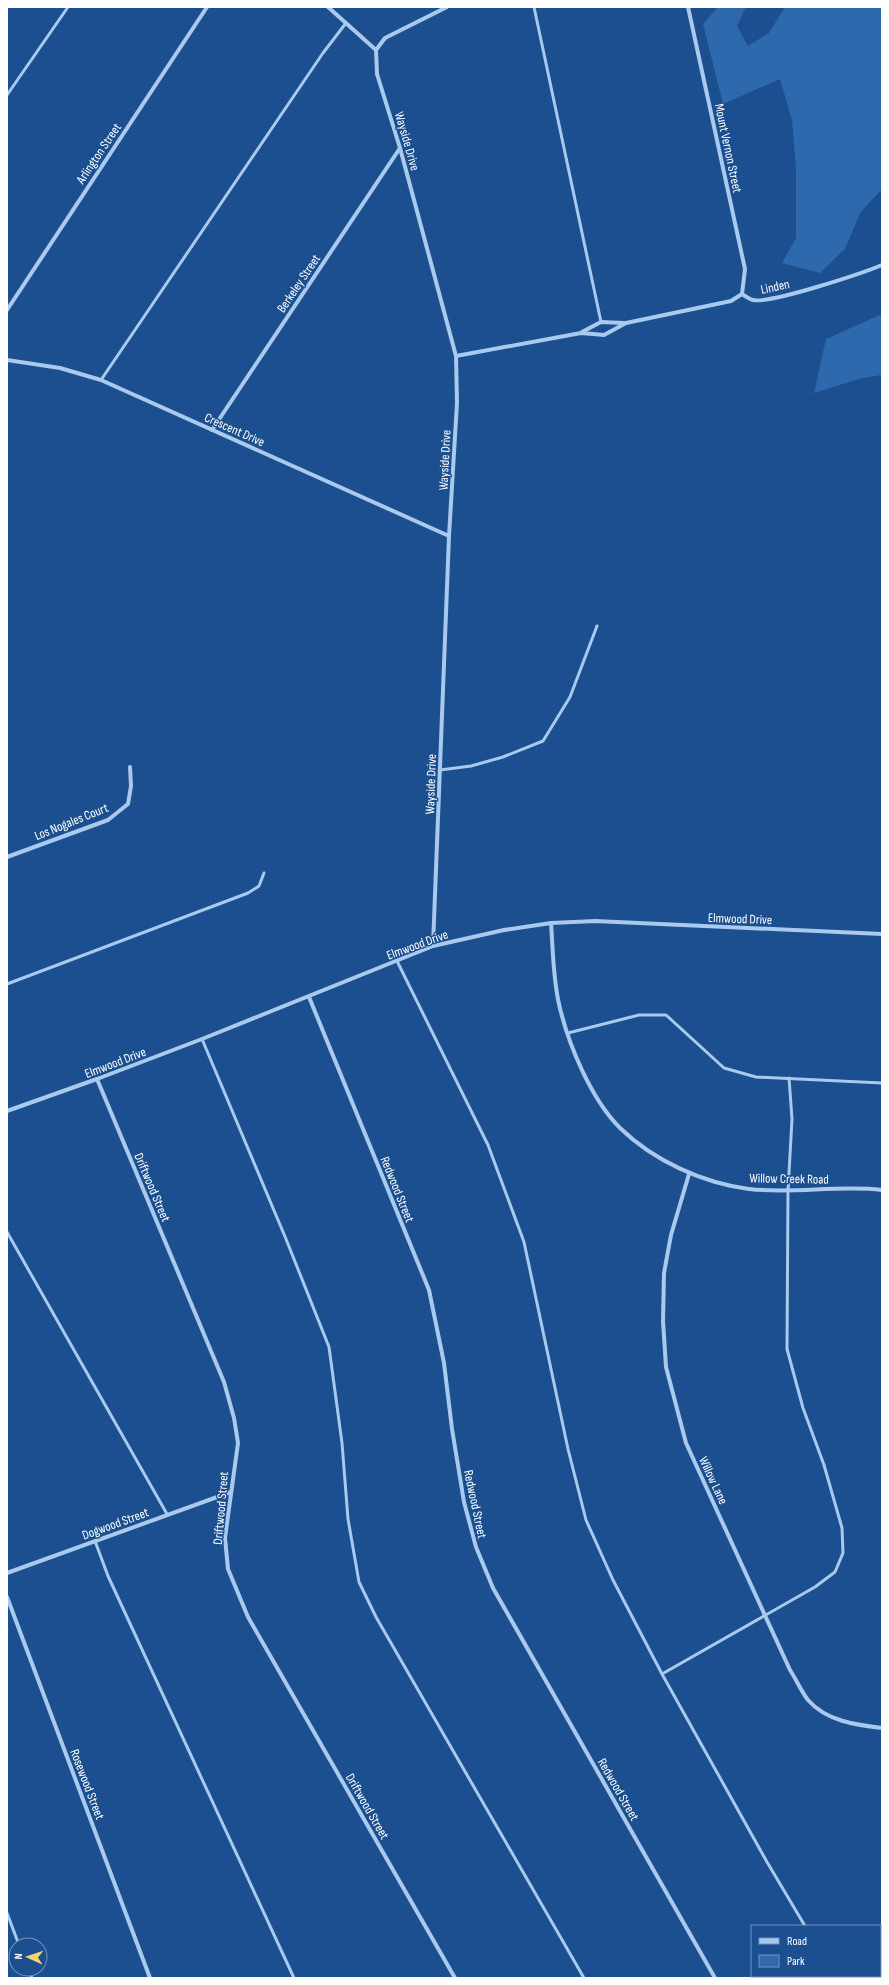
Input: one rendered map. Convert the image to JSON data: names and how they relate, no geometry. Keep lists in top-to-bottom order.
{
  "streets": {
    "street": [
      "Wayside Drive",
      "Mount Vernon Street",
      "Arlington Street",
      "Berkeley Street",
      "Linden",
      "Crescent Drive",
      "Los Nogales Court",
      "Elmwood Drive",
      "Willow Creek Road",
      "Driftwood Street",
      "Redwood Street",
      "Willow Lane",
      "Dogwood Street",
      "Rosewood Street"
    ]
  },
  "crossings": [
    ["Wayside Drive", "Berkeley Street"],
    ["Wayside Drive", "Crescent Drive"],
    ["Wayside Drive", "Elmwood Drive"],
    ["Mount Vernon Street", "Linden"],
    ["Berkeley Street", "Crescent Drive"],
    ["Elmwood Drive", "Willow Creek Road"],
    ["Elmwood Drive", "Driftwood Street"],
    ["Elmwood Drive", "Redwood Street"],
    ["Willow Creek Road", "Willow Lane"],
    ["Driftwood Street", "Dogwood Street"]
  ],
  "legend": ["Road", "Park"],
  "north": "left"
}
